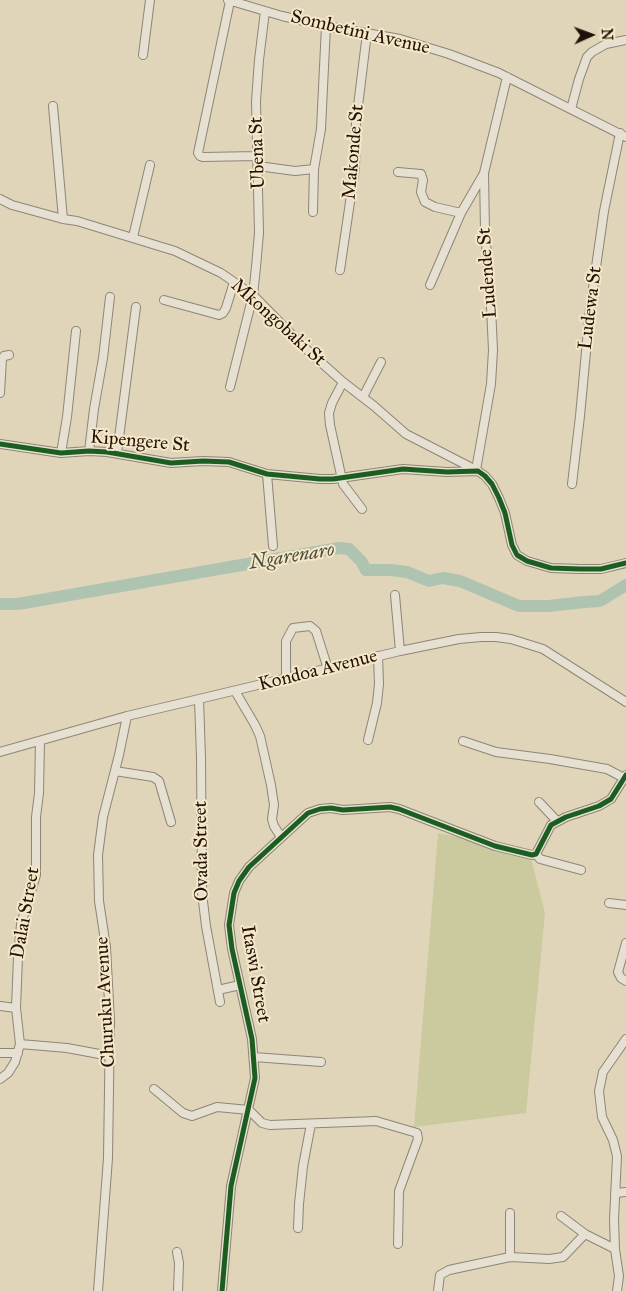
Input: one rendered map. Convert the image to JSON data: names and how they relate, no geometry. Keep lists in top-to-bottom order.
{
  "streets": {
    "street": [
      "Sombetini Avenue",
      "Makonde St",
      "Ubena St",
      "Ludende St",
      "Ludewa St",
      "Mkongobaki St",
      "Kipengere St",
      "Kondoa Avenue",
      "Ovada Street",
      "Dalai Street",
      "Itaswi Street",
      "Churuku Avenue"
    ]
  },
  "crossings": [
    ["Sombetini Avenue", "Makonde St"],
    ["Sombetini Avenue", "Ubena St"],
    ["Sombetini Avenue", "Ludende St"],
    ["Sombetini Avenue", "Ludewa St"],
    ["Ubena St", "Mkongobaki St"],
    ["Ludende St", "Mkongobaki St"],
    ["Ludende St", "Kipengere St"],
    ["Mkongobaki St", "Kipengere St"],
    ["Kondoa Avenue", "Ovada Street"],
    ["Kondoa Avenue", "Dalai Street"],
    ["Kondoa Avenue", "Churuku Avenue"]
  ],
  "water": ["Ngarenaro"],
  "north": "right"
}
